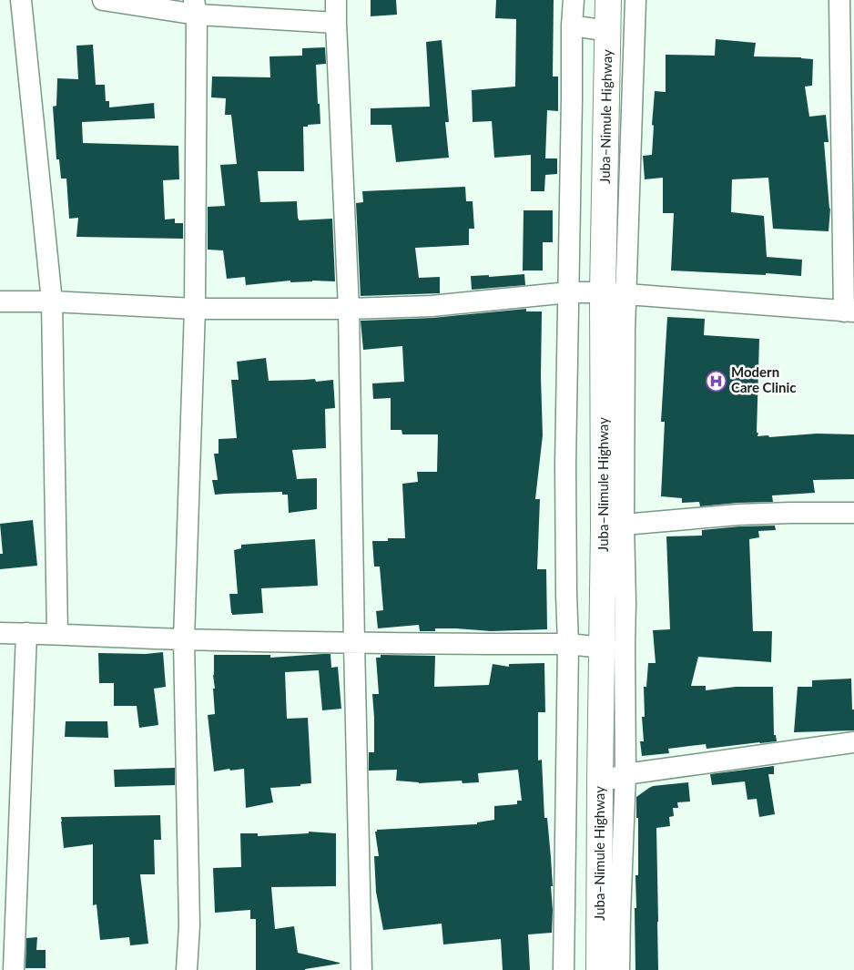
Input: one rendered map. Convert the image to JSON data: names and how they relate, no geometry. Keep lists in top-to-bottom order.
{
  "streets": {
    "main road": ["Juba–Nimule Highway"]
  },
  "places": {
    "hospital": ["Modern Care Clinic"]
  }
}
